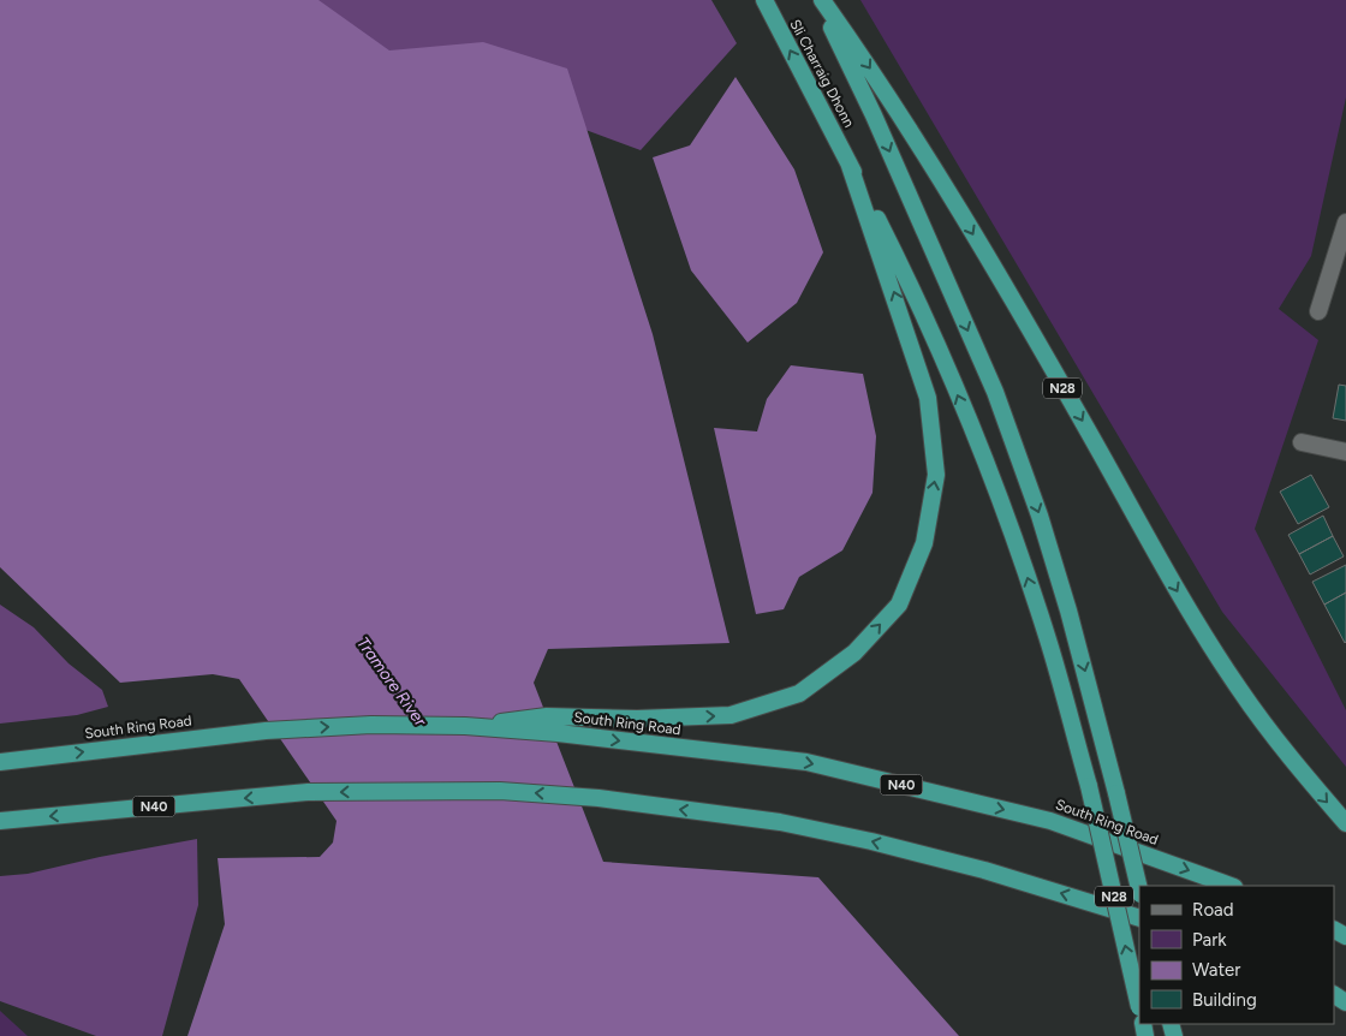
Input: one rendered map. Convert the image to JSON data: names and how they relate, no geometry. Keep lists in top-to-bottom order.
{
  "streets": {
    "highway": [
      "Sli Charraig Dhonn",
      "N28",
      "South Ring Road",
      "N40"
    ]
  },
  "crossings": [
    ["Sli Charraig Dhonn", "N28"]
  ],
  "water": ["Tramore River"],
  "legend": [
    "Road",
    "Park",
    "Water",
    "Building"
  ]
}
